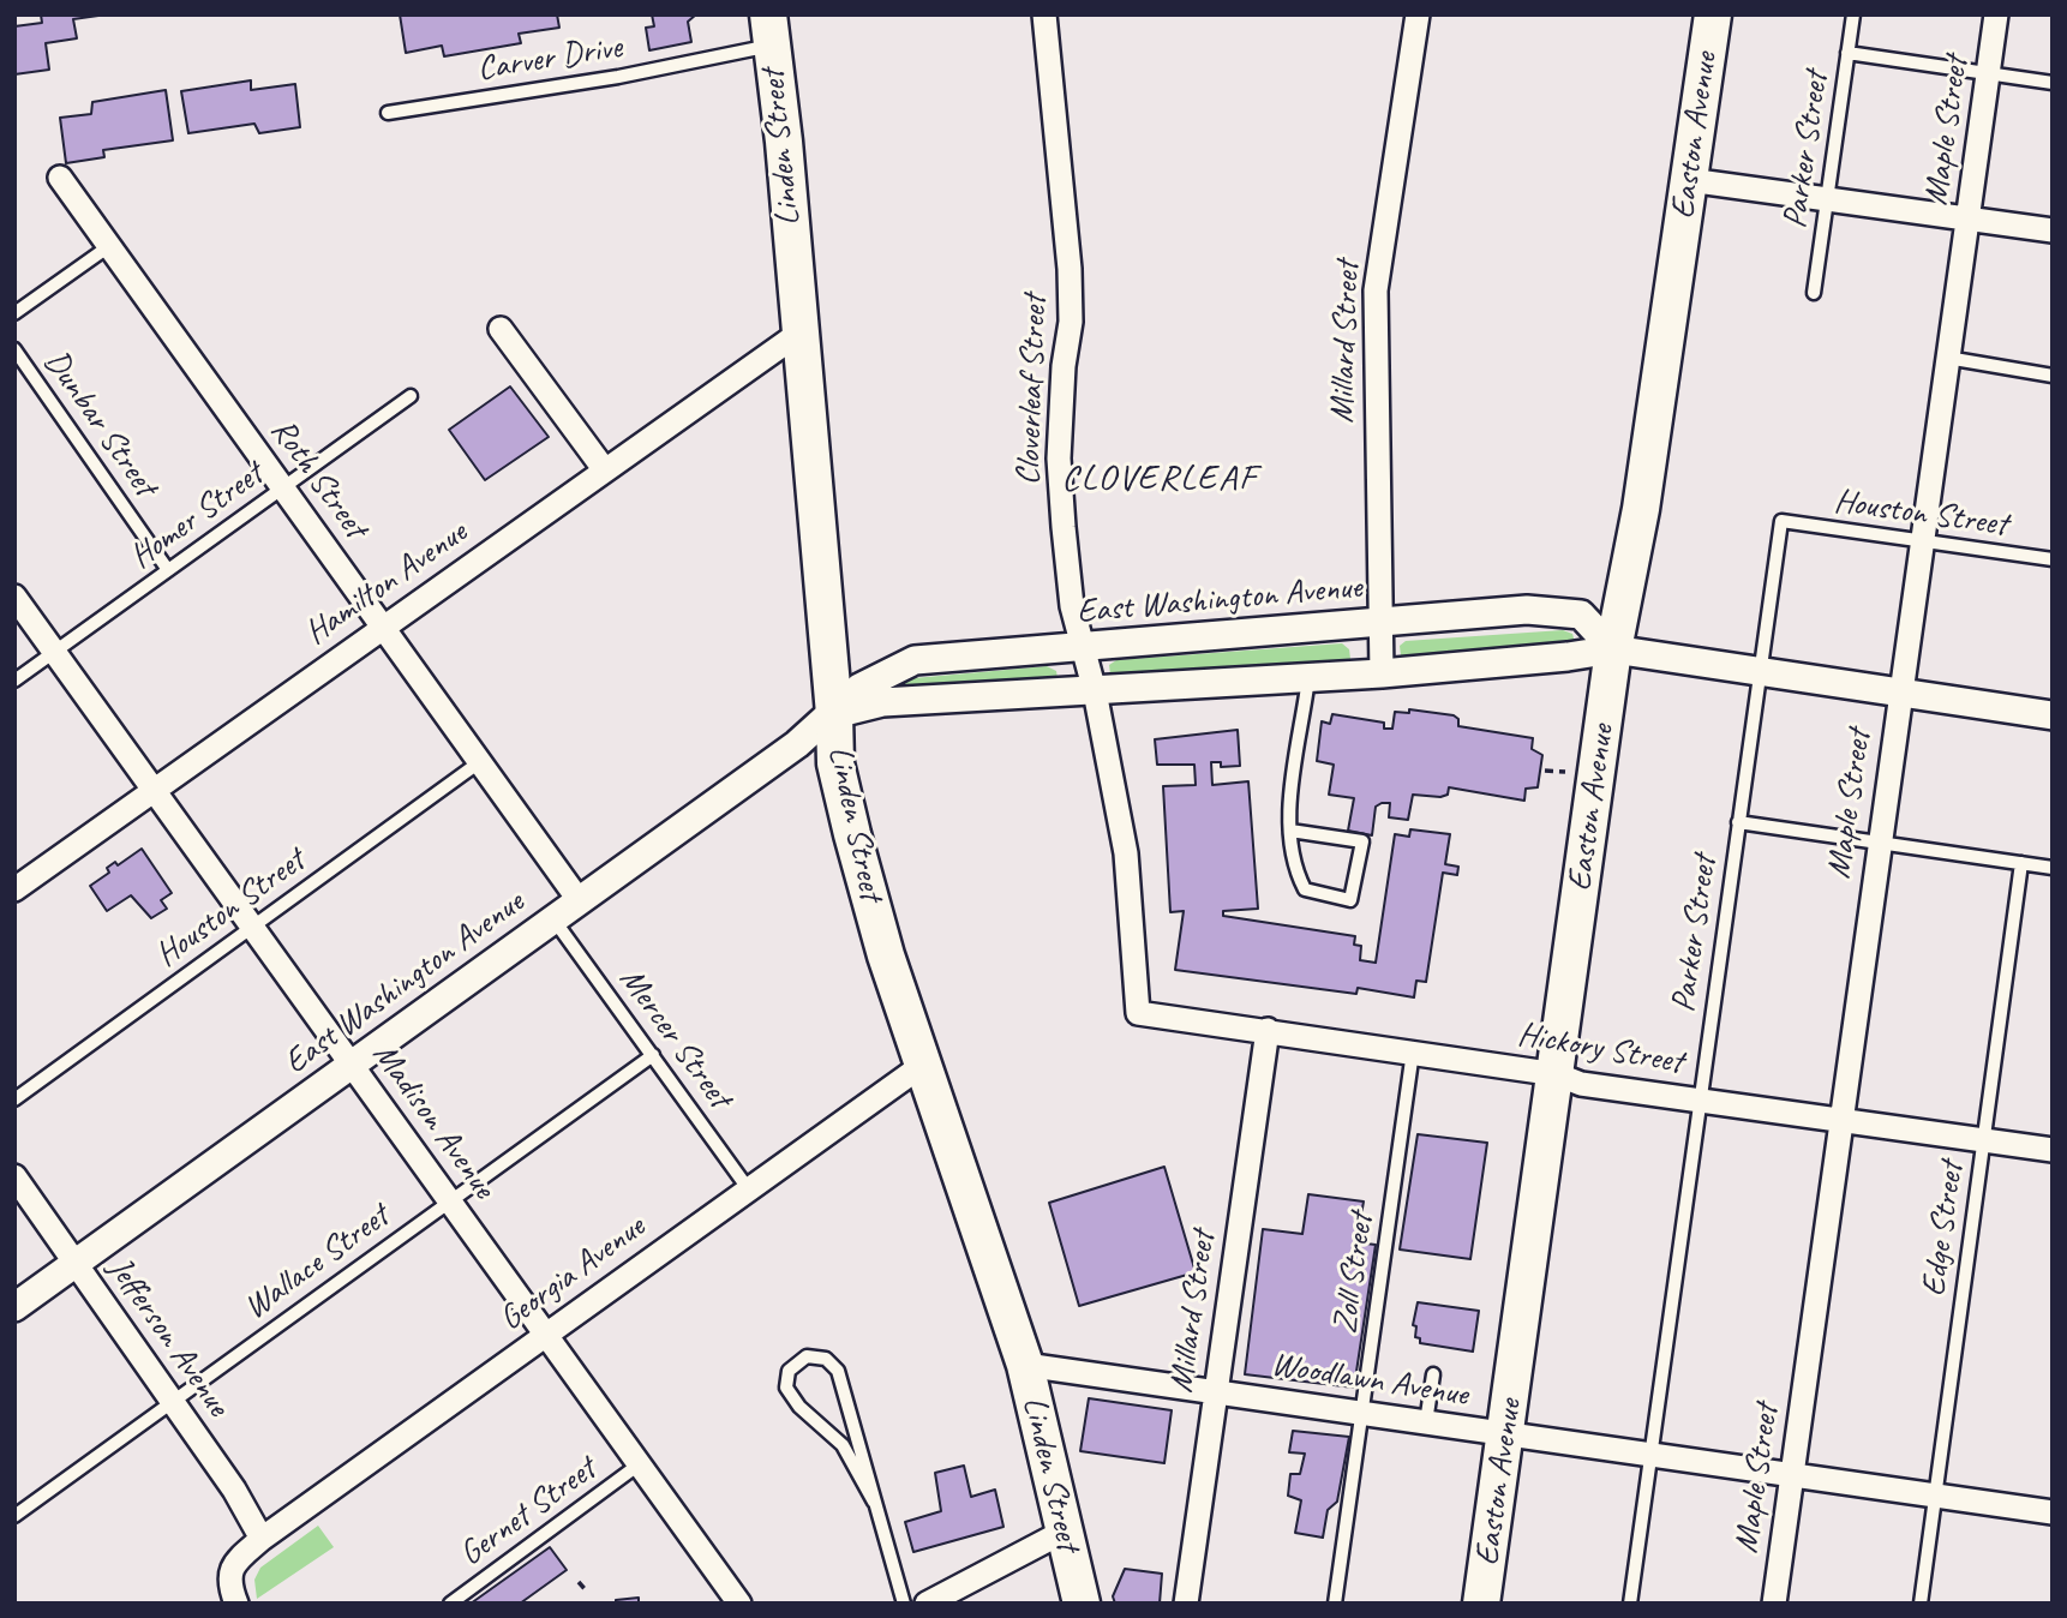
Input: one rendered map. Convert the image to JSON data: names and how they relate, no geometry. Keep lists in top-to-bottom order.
{
  "streets": {
    "main road": ["Easton Avenue", "Linden Street"],
    "street": [
      "Maple Street",
      "Millard Street",
      "Cloverleaf Street",
      "Roth Street",
      "Hamilton Avenue",
      "East Washington Avenue",
      "Hickory Street",
      "Madison Avenue",
      "Georgia Avenue",
      "Jefferson Avenue",
      "Woodlawn Avenue"
    ],
    "lane": [
      "Carver Drive",
      "Parker Street",
      "Dunbar Street",
      "Houston Street",
      "Homer Street",
      "Mercer Street",
      "Edge Street",
      "Wallace Street",
      "Zoll Street",
      "Gernet Street"
    ]
  },
  "crossings": [
    ["Carver Drive", "Linden Street"],
    ["Maple Street", "Houston Street"],
    ["Maple Street", "East Washington Avenue"],
    ["Maple Street", "Hickory Street"],
    ["Maple Street", "Woodlawn Avenue"],
    ["Easton Avenue", "East Washington Avenue"],
    ["Easton Avenue", "Hickory Street"],
    ["Easton Avenue", "Woodlawn Avenue"],
    ["Linden Street", "Hamilton Avenue"],
    ["Linden Street", "East Washington Avenue"],
    ["Linden Street", "Georgia Avenue"],
    ["Linden Street", "Woodlawn Avenue"],
    ["Parker Street", "Houston Street"],
    ["Parker Street", "East Washington Avenue"],
    ["Parker Street", "Hickory Street"],
    ["Parker Street", "Woodlawn Avenue"],
    ["Millard Street", "East Washington Avenue"],
    ["Millard Street", "Hickory Street"],
    ["Millard Street", "Woodlawn Avenue"],
    ["Cloverleaf Street", "East Washington Avenue"],
    ["Cloverleaf Street", "Hickory Street"],
    ["Dunbar Street", "Homer Street"],
    ["Roth Street", "Houston Street"],
    ["Roth Street", "Homer Street"],
    ["Roth Street", "Hamilton Avenue"],
    ["Roth Street", "East Washington Avenue"],
    ["Houston Street", "Madison Avenue"],
    ["Homer Street", "Madison Avenue"],
    ["Hamilton Avenue", "Madison Avenue"],
    ["East Washington Avenue", "Mercer Street"],
    ["East Washington Avenue", "Madison Avenue"],
    ["East Washington Avenue", "Jefferson Avenue"],
    ["Mercer Street", "Wallace Street"],
    ["Mercer Street", "Georgia Avenue"],
    ["Hickory Street", "Edge Street"],
    ["Hickory Street", "Zoll Street"],
    ["Madison Avenue", "Wallace Street"],
    ["Madison Avenue", "Georgia Avenue"],
    ["Madison Avenue", "Gernet Street"],
    ["Edge Street", "Woodlawn Avenue"],
    ["Wallace Street", "Jefferson Avenue"],
    ["Georgia Avenue", "Jefferson Avenue"],
    ["Zoll Street", "Woodlawn Avenue"]
  ],
  "districts": ["CLOVERLEAF"]
}
